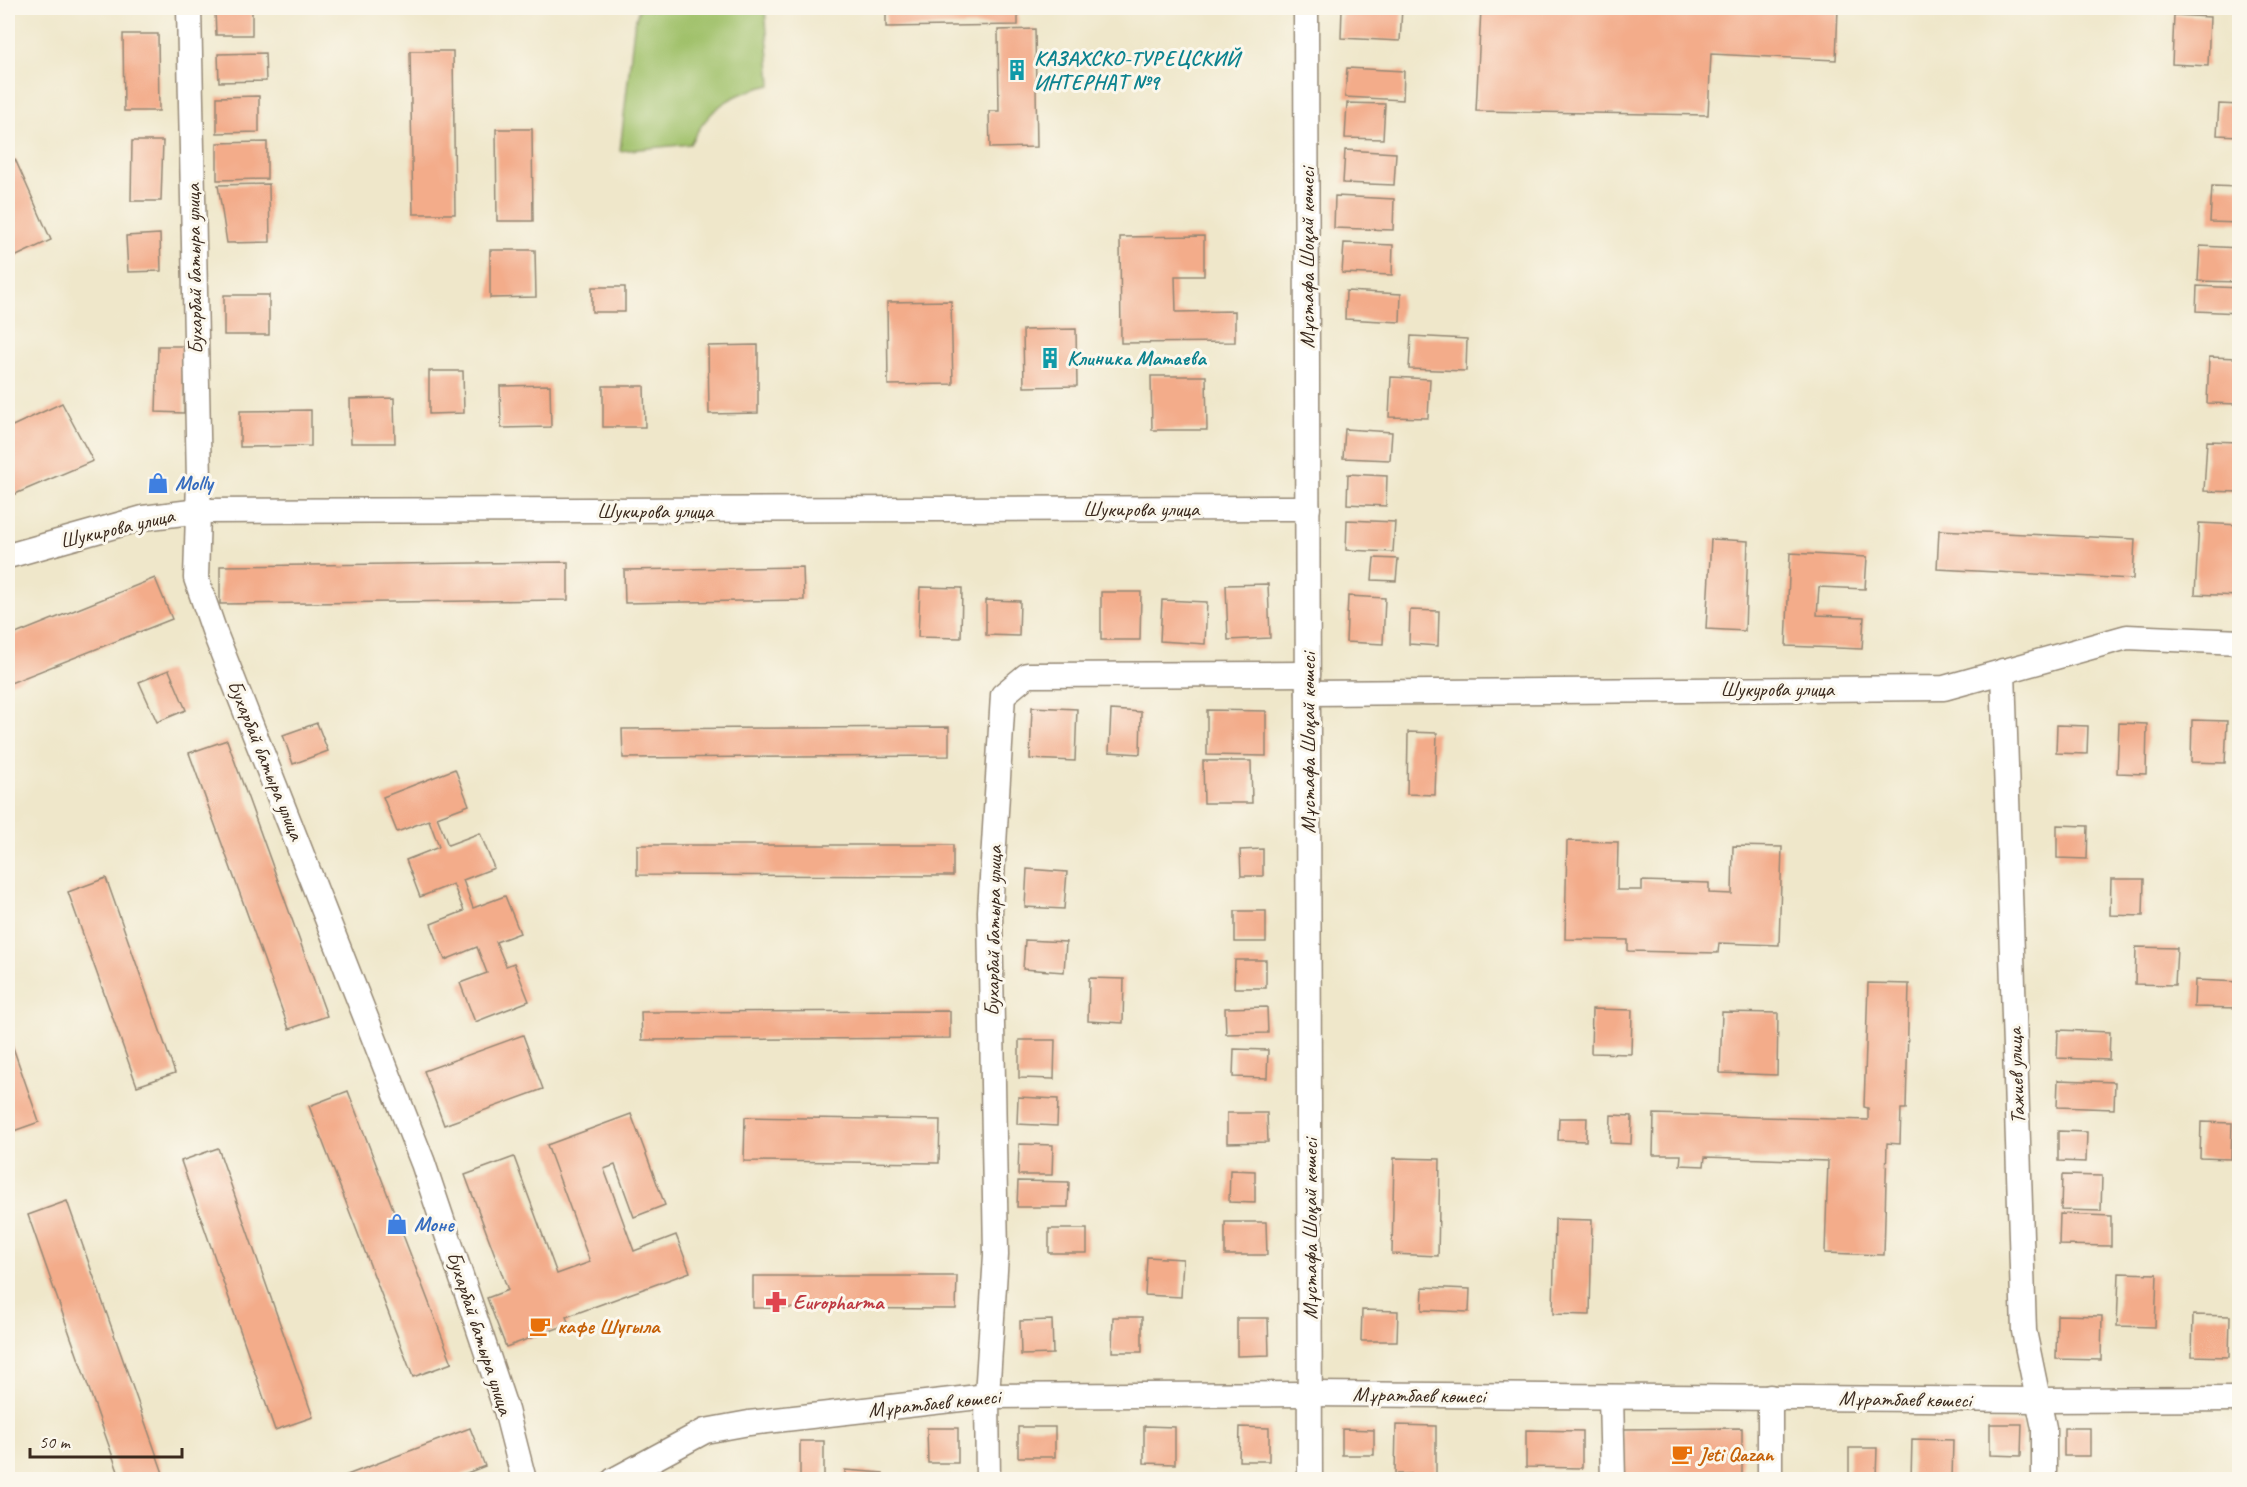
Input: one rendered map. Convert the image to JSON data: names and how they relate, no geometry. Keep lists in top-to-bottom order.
{
  "streets": {
    "street": [
      "Мұстафа Шоқай көшесі",
      "Бухарбай батыра улица",
      "Шукирова улица",
      "Шукурова улица",
      "Тажиев улица",
      "Мұратбаев көшесі"
    ]
  },
  "crossings": [
    ["Мұстафа Шоқай көшесі", "Бухарбай батыра улица"],
    ["Мұстафа Шоқай көшесі", "Шукирова улица"],
    ["Мұстафа Шоқай көшесі", "Шукурова улица"],
    ["Мұстафа Шоқай көшесі", "Мұратбаев көшесі"],
    ["Бухарбай батыра улица", "Шукирова улица"],
    ["Бухарбай батыра улица", "Шукурова улица"],
    ["Бухарбай батыра улица", "Мұратбаев көшесі"],
    ["Шукурова улица", "Тажиев улица"],
    ["Тажиев улица", "Мұратбаев көшесі"]
  ],
  "places": {
    "building": ["КАЗАХСКО-ТУРЕЦСКИЙ ИНТЕРНАТ №9", "Клиника Матаева"],
    "shop": ["Molly", "Моне"],
    "pharmacy": ["Europharma"],
    "cafe": ["кафе Шугыла", "Jeti Qazan"]
  },
  "scale_bar": "50 m"
}
